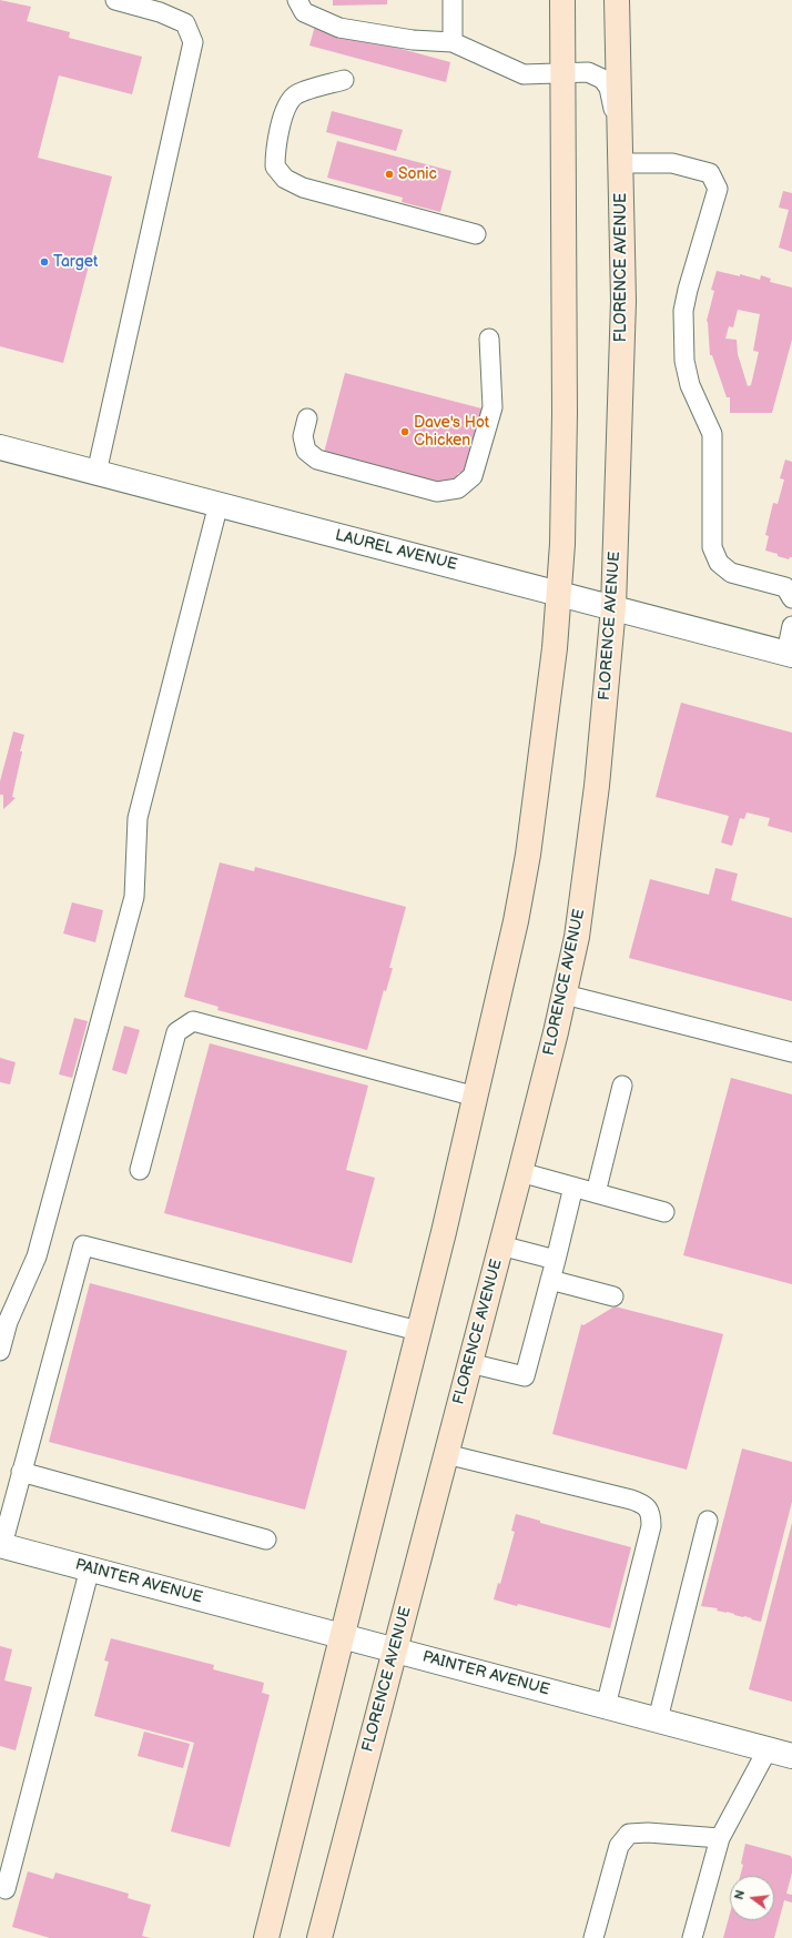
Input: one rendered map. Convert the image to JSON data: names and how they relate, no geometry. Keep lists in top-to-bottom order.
{
  "streets": {
    "main road": ["FLORENCE AVENUE"],
    "street": ["LAUREL AVENUE", "PAINTER AVENUE"]
  },
  "crossings": [
    ["FLORENCE AVENUE", "LAUREL AVENUE"],
    ["FLORENCE AVENUE", "PAINTER AVENUE"]
  ],
  "places": ["Sonic", "Target", "Dave's Hot Chicken"],
  "north": "left"
}
